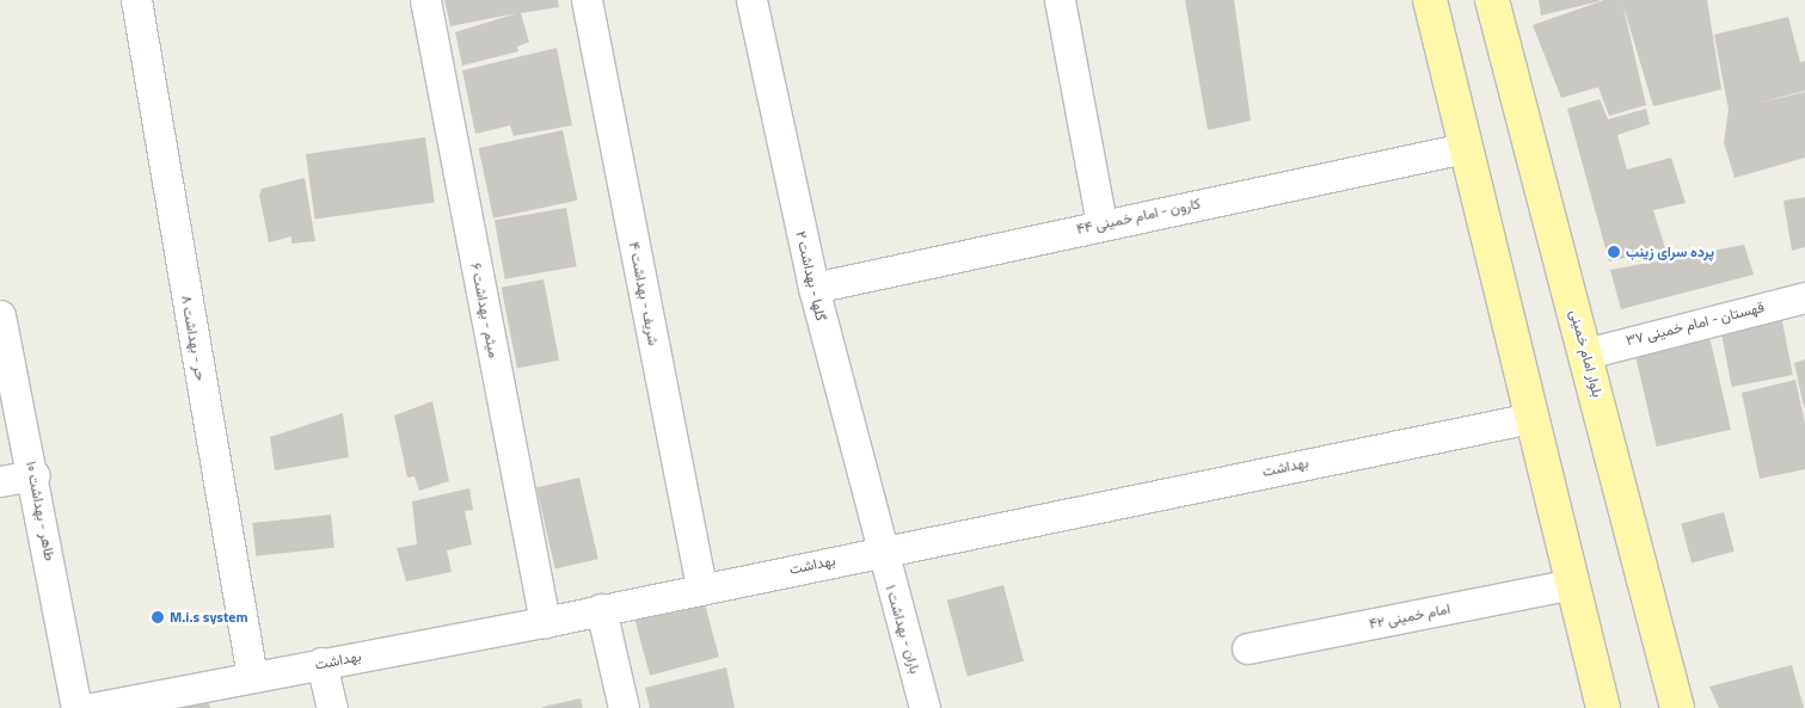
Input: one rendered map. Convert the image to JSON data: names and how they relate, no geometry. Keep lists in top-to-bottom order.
{
  "streets": {
    "main road": ["بلوار امام خمینی"],
    "street": [
      "کارون - امام خمینی ۴۴",
      "گلها - بهداشت ۲",
      "شریف - بهداشت ۴",
      "میثم - بهداشت ۶",
      "قهستان - امام خمینی ۳۷",
      "حر - بهداشت ۸",
      "بهداشت",
      "طاهر - بهداشت ۱۰",
      "امام خمینی ۴۲",
      "باران - بهداشت ۱"
    ]
  },
  "crossings": [
    ["کارون - امام خمینی ۴۴", "گلها - بهداشت ۲"],
    ["گلها - بهداشت ۲", "بهداشت"],
    ["گلها - بهداشت ۲", "باران - بهداشت ۱"],
    ["شریف - بهداشت ۴", "بهداشت"],
    ["میثم - بهداشت ۶", "بهداشت"],
    ["قهستان - امام خمینی ۳۷", "بلوار امام خمینی"],
    ["حر - بهداشت ۸", "بهداشت"],
    ["بهداشت", "باران - بهداشت ۱"]
  ],
  "places": ["پرده سرای زینب", "M.i.s system"]
}
